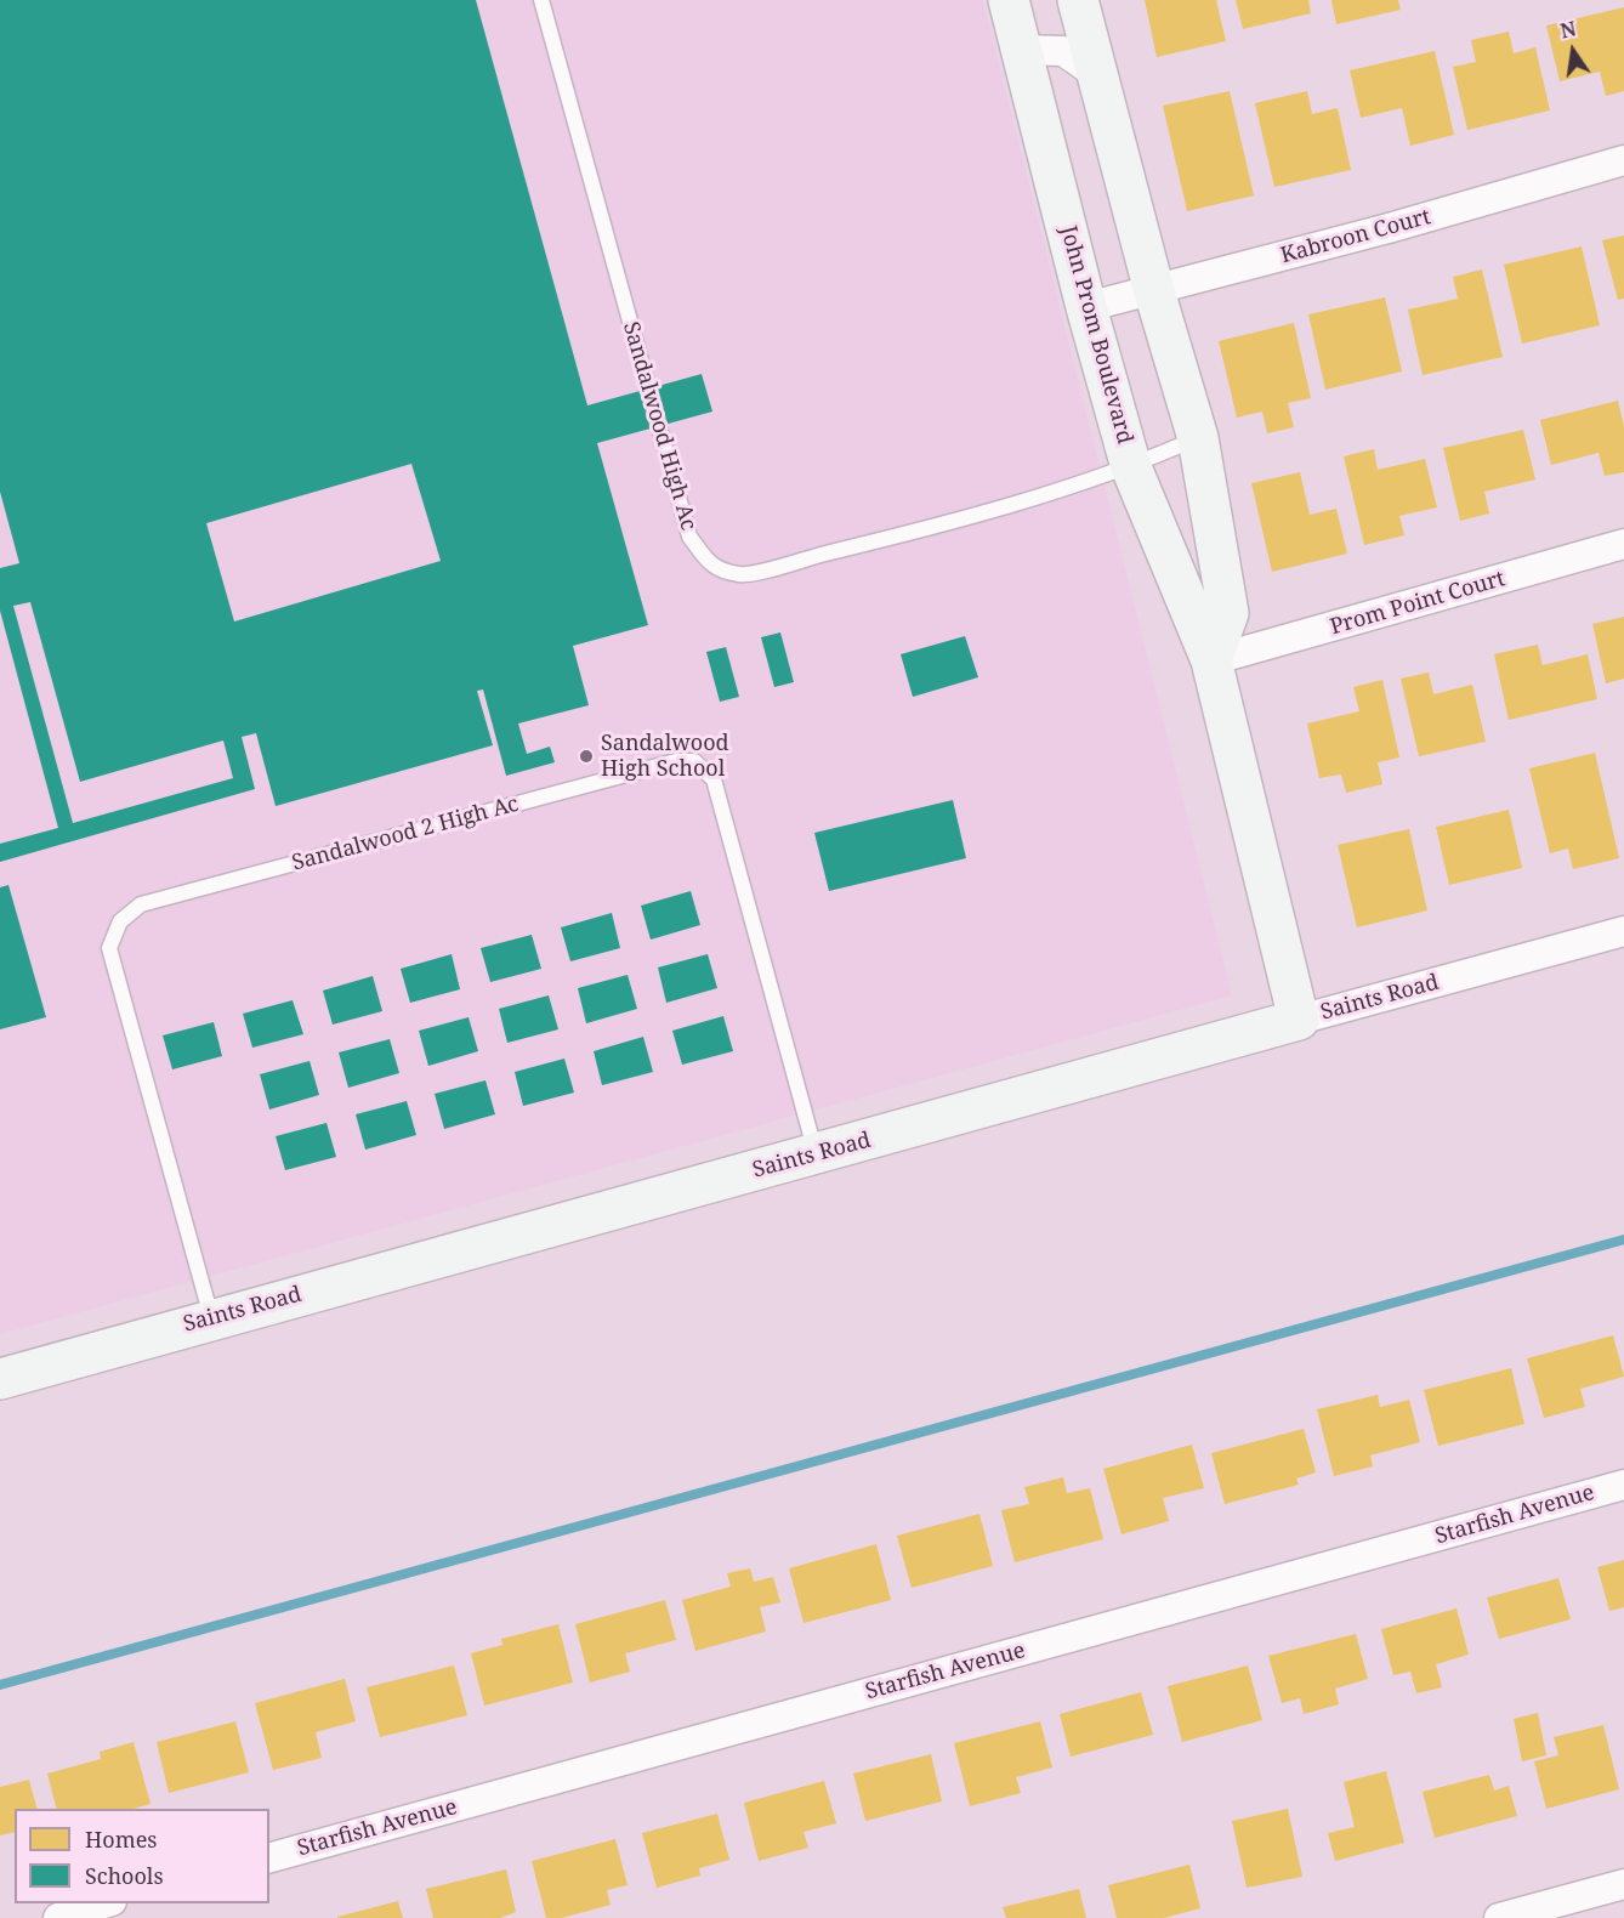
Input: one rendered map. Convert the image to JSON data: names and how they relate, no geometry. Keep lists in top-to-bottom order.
{
  "streets": {
    "street": [
      "Kabroon Court",
      "John Prom Boulevard",
      "Prom Point Court",
      "Saints Road",
      "Starfish Avenue"
    ],
    "lane": ["Sandalwood High Ac", "Sandalwood 2 High Ac"]
  },
  "crossings": [
    ["Kabroon Court", "John Prom Boulevard"],
    ["John Prom Boulevard", "Sandalwood High Ac"],
    ["John Prom Boulevard", "Prom Point Court"],
    ["John Prom Boulevard", "Saints Road"],
    ["Sandalwood 2 High Ac", "Saints Road"]
  ],
  "places": ["Sandalwood High School"],
  "legend": ["Homes", "Schools"],
  "north": "top"
}
